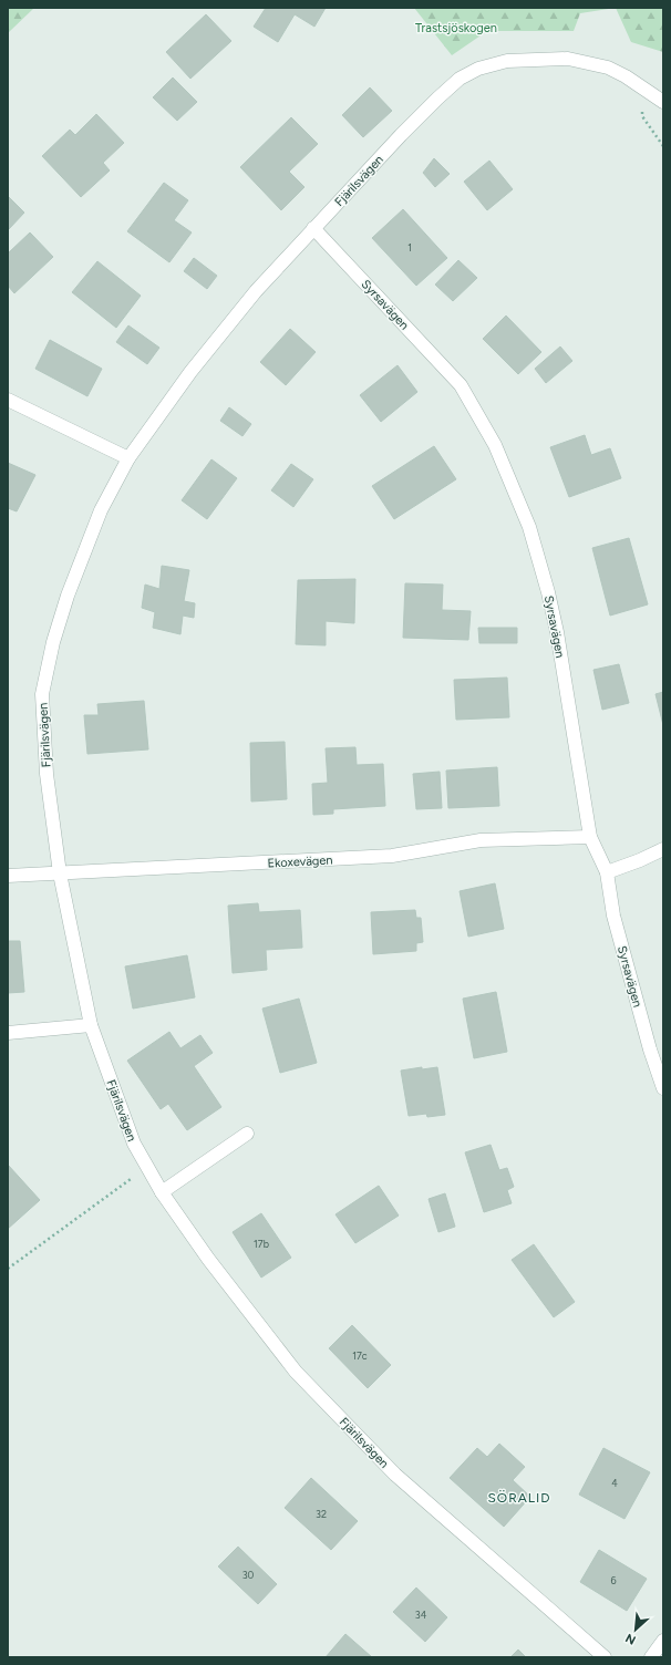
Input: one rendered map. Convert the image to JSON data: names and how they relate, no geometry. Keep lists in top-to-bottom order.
{
  "streets": {
    "street": ["Fjärilsvägen", "Syrsavägen", "Ekoxevägen"]
  },
  "crossings": [
    ["Fjärilsvägen", "Syrsavägen"],
    ["Fjärilsvägen", "Ekoxevägen"],
    ["Syrsavägen", "Ekoxevägen"]
  ],
  "districts": ["SÖRALID"],
  "parks": ["Trastsjöskogen"],
  "house_numbers": [
    "1",
    "17b",
    "17c",
    "4",
    "32",
    "30",
    "6",
    "34"
  ],
  "north": "bottom left"
}
